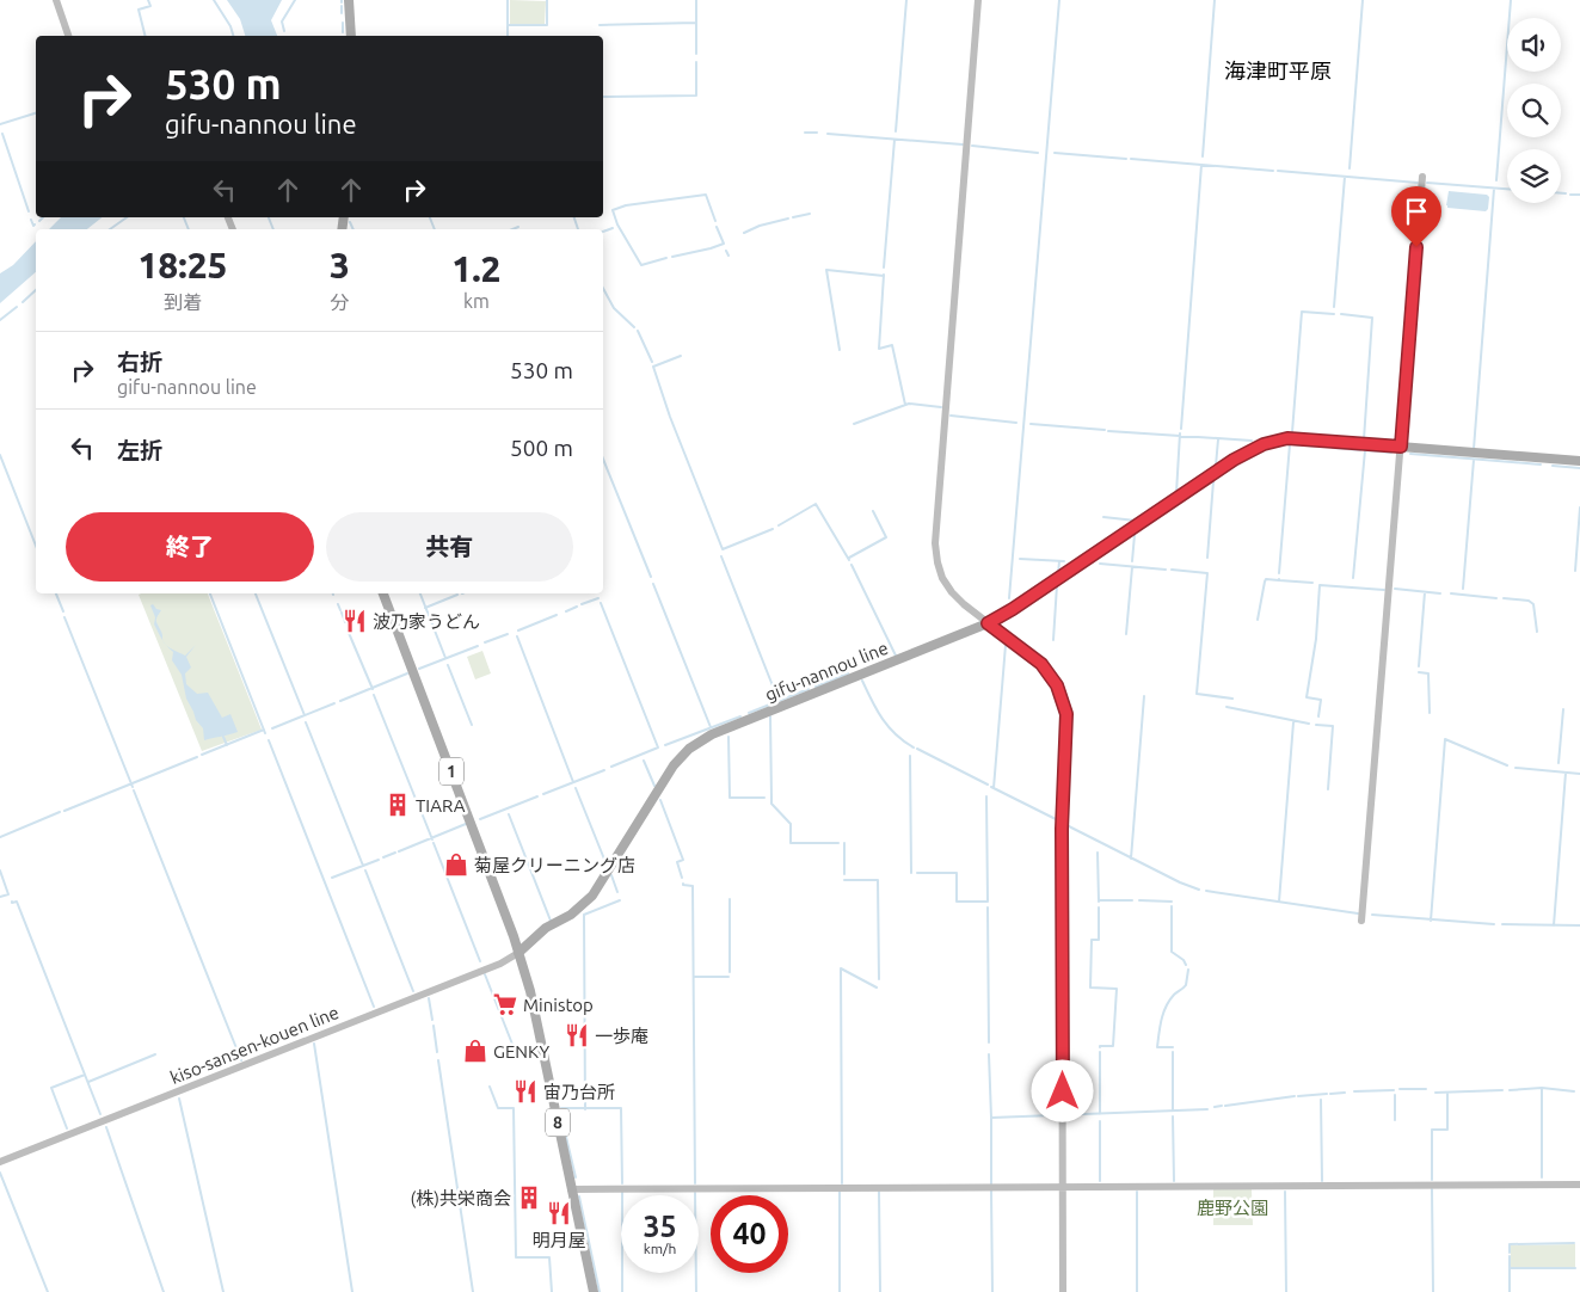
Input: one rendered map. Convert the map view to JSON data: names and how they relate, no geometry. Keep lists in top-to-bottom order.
{
  "streets": {
    "main road": ["gifu-nannou line", "1", "8"],
    "street": ["kiso-sansen-kouen line"]
  },
  "crossings": [
    ["gifu-nannou line", "1"],
    ["gifu-nannou line", "kiso-sansen-kouen line"],
    ["gifu-nannou line", "8"],
    ["1", "kiso-sansen-kouen line"],
    ["1", "8"],
    ["kiso-sansen-kouen line", "8"]
  ],
  "districts": ["海津町平原"],
  "parks": ["鹿野公園"],
  "places": {
    "restaurant": [
      "波乃家うどん",
      "一歩庵",
      "宙乃台所",
      "明月屋"
    ],
    "building": ["TIARA", "(株)共栄商会"],
    "shop": ["菊屋クリーニング店", "GENKY"],
    "supermarket": ["Ministop"]
  },
  "page": {
    "turn": ["530 m", "gifu-nannou line"],
    "eta": [
      "18:25",
      "到着",
      "3",
      "分",
      "1.2",
      "km"
    ],
    "list": [
      {
        "name": "右折",
        "note": "gifu-nannou line",
        "value": "530 m"
      },
      {
        "name": "左折",
        "value": "500 m"
      }
    ],
    "buttons": ["終了", "共有"],
    "speed": "35 km/h",
    "limit": "40"
  }
}
